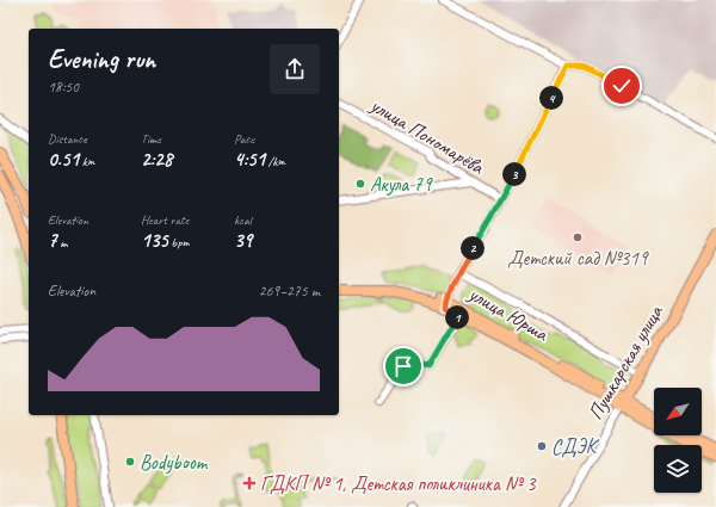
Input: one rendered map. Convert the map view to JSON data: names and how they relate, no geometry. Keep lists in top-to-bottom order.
{
  "streets": {
    "main road": ["улица Юрша", "Пушкарская улица"],
    "street": ["улица Пономарёва"]
  },
  "crossings": [
    ["улица Юрша", "Пушкарская улица"]
  ],
  "places": {
    "other": [
      "Акула 79",
      "Детский сад №319",
      "СДЭК",
      "Bodyboom"
    ],
    "health": ["ГДКП № 1, Детская поликлиника № 3"]
  },
  "north": "bottom left",
  "page": {
    "heading": ["Evening run", "18:50"],
    "pins": [
      "4",
      "3",
      "2",
      "1"
    ],
    "stats": [
      ["Distance", "0.51 km"],
      ["Time", "2:28"],
      ["Pace", "4:51 /km"],
      ["Elevation", "7 m"],
      ["Heart rate", "135 bpm"],
      ["kcal", "39"]
    ],
    "chart": ["Elevation", "269–275 m"]
  }
}
